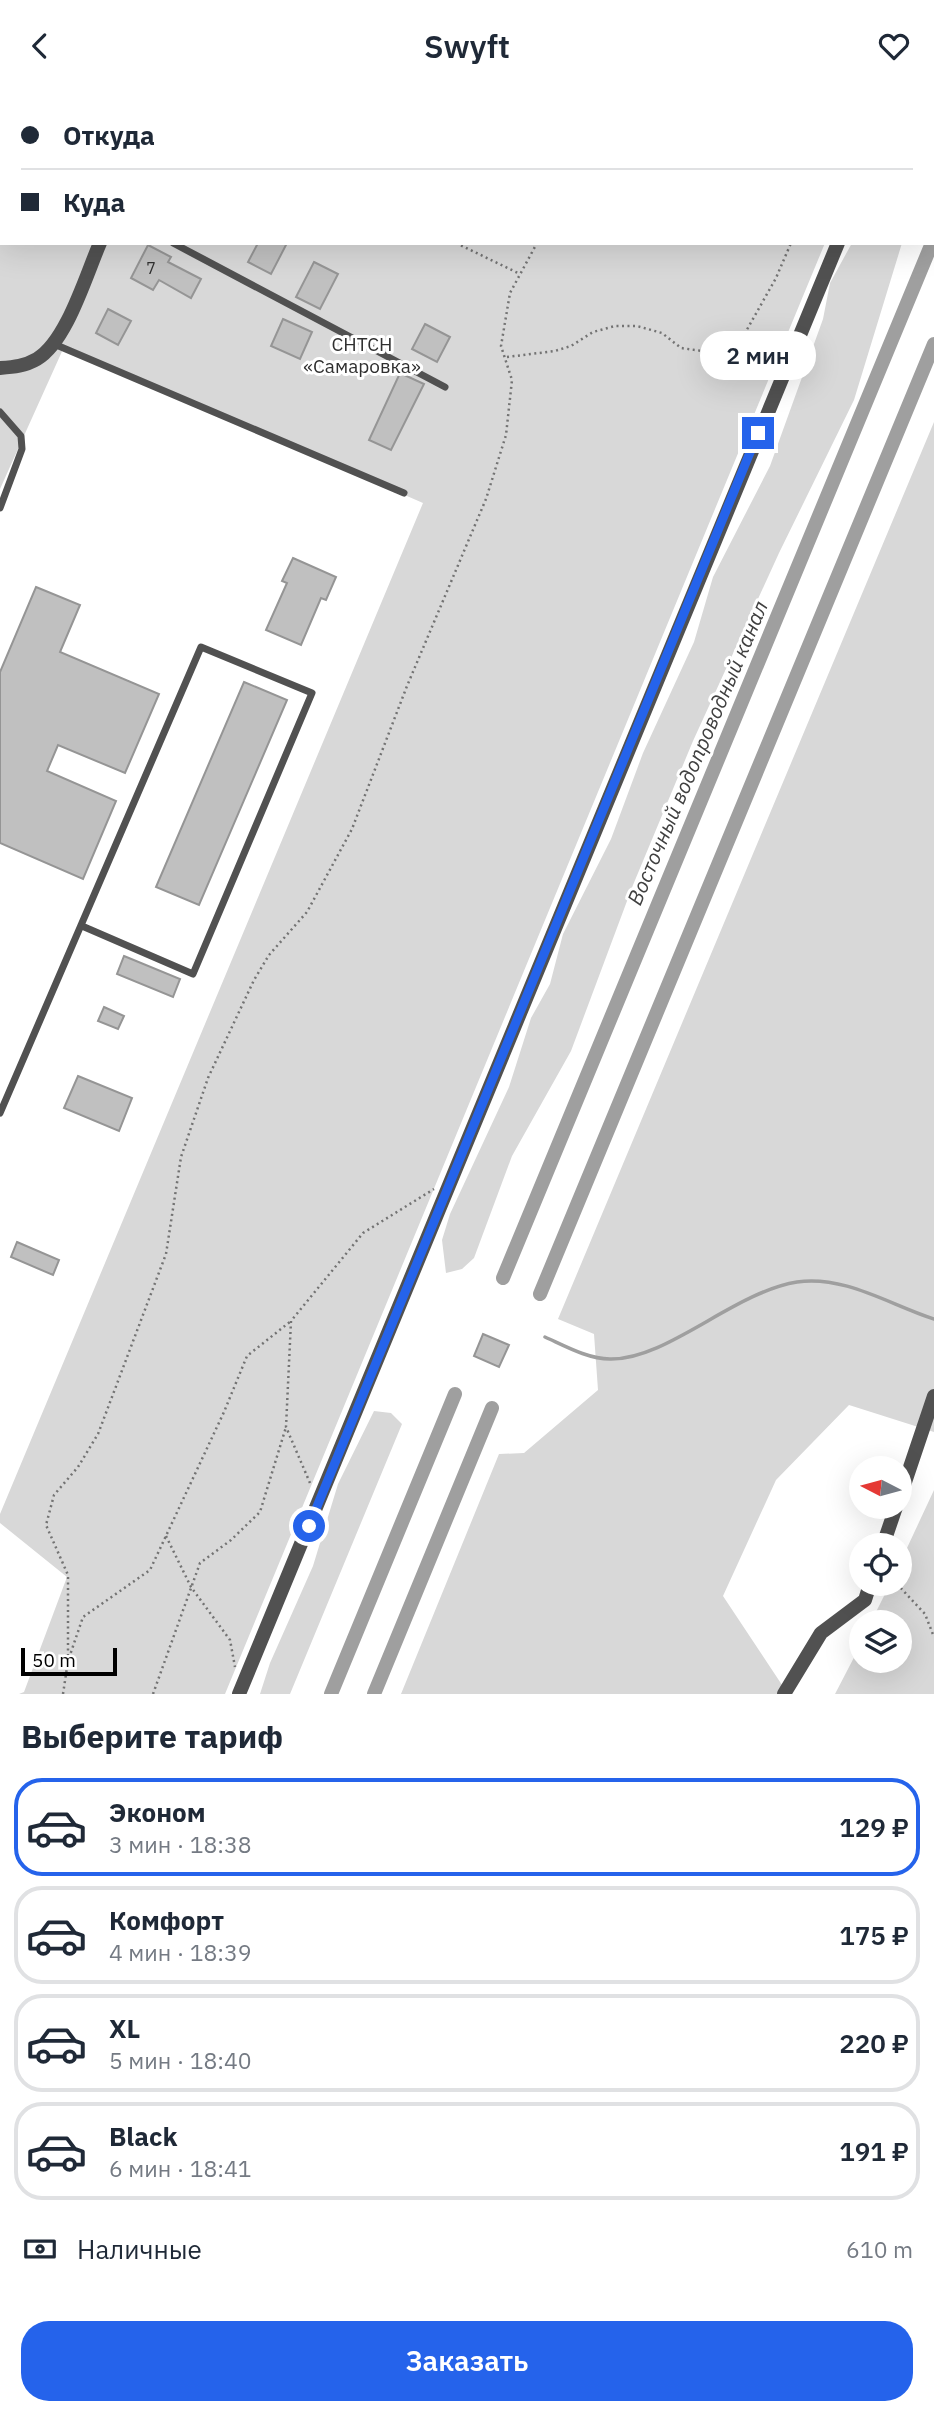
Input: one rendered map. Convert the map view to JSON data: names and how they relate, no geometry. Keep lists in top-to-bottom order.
{
  "water": ["Восточный водопроводный канал"],
  "parks": ["СНТСН «Самаровка»"],
  "house_numbers": ["7"],
  "scale_bar": "50 m",
  "north": "left",
  "page": {
    "header": "Swyft",
    "banner": ["Откуда", "Куда"],
    "bubble": "2 мин",
    "scale": "50 m",
    "heading": "Выберите тариф",
    "list": [
      {
        "name": "Эконом",
        "note": "3 мин · 18:38",
        "value": "129 ₽"
      },
      {
        "name": "Комфорт",
        "note": "4 мин · 18:39",
        "value": "175 ₽"
      },
      {
        "name": "XL",
        "note": "5 мин · 18:40",
        "value": "220 ₽"
      },
      {
        "name": "Black",
        "note": "6 мин · 18:41",
        "value": "191 ₽"
      }
    ],
    "pay": ["Наличные", "610 m"],
    "buttons": "Заказать"
  }
}
